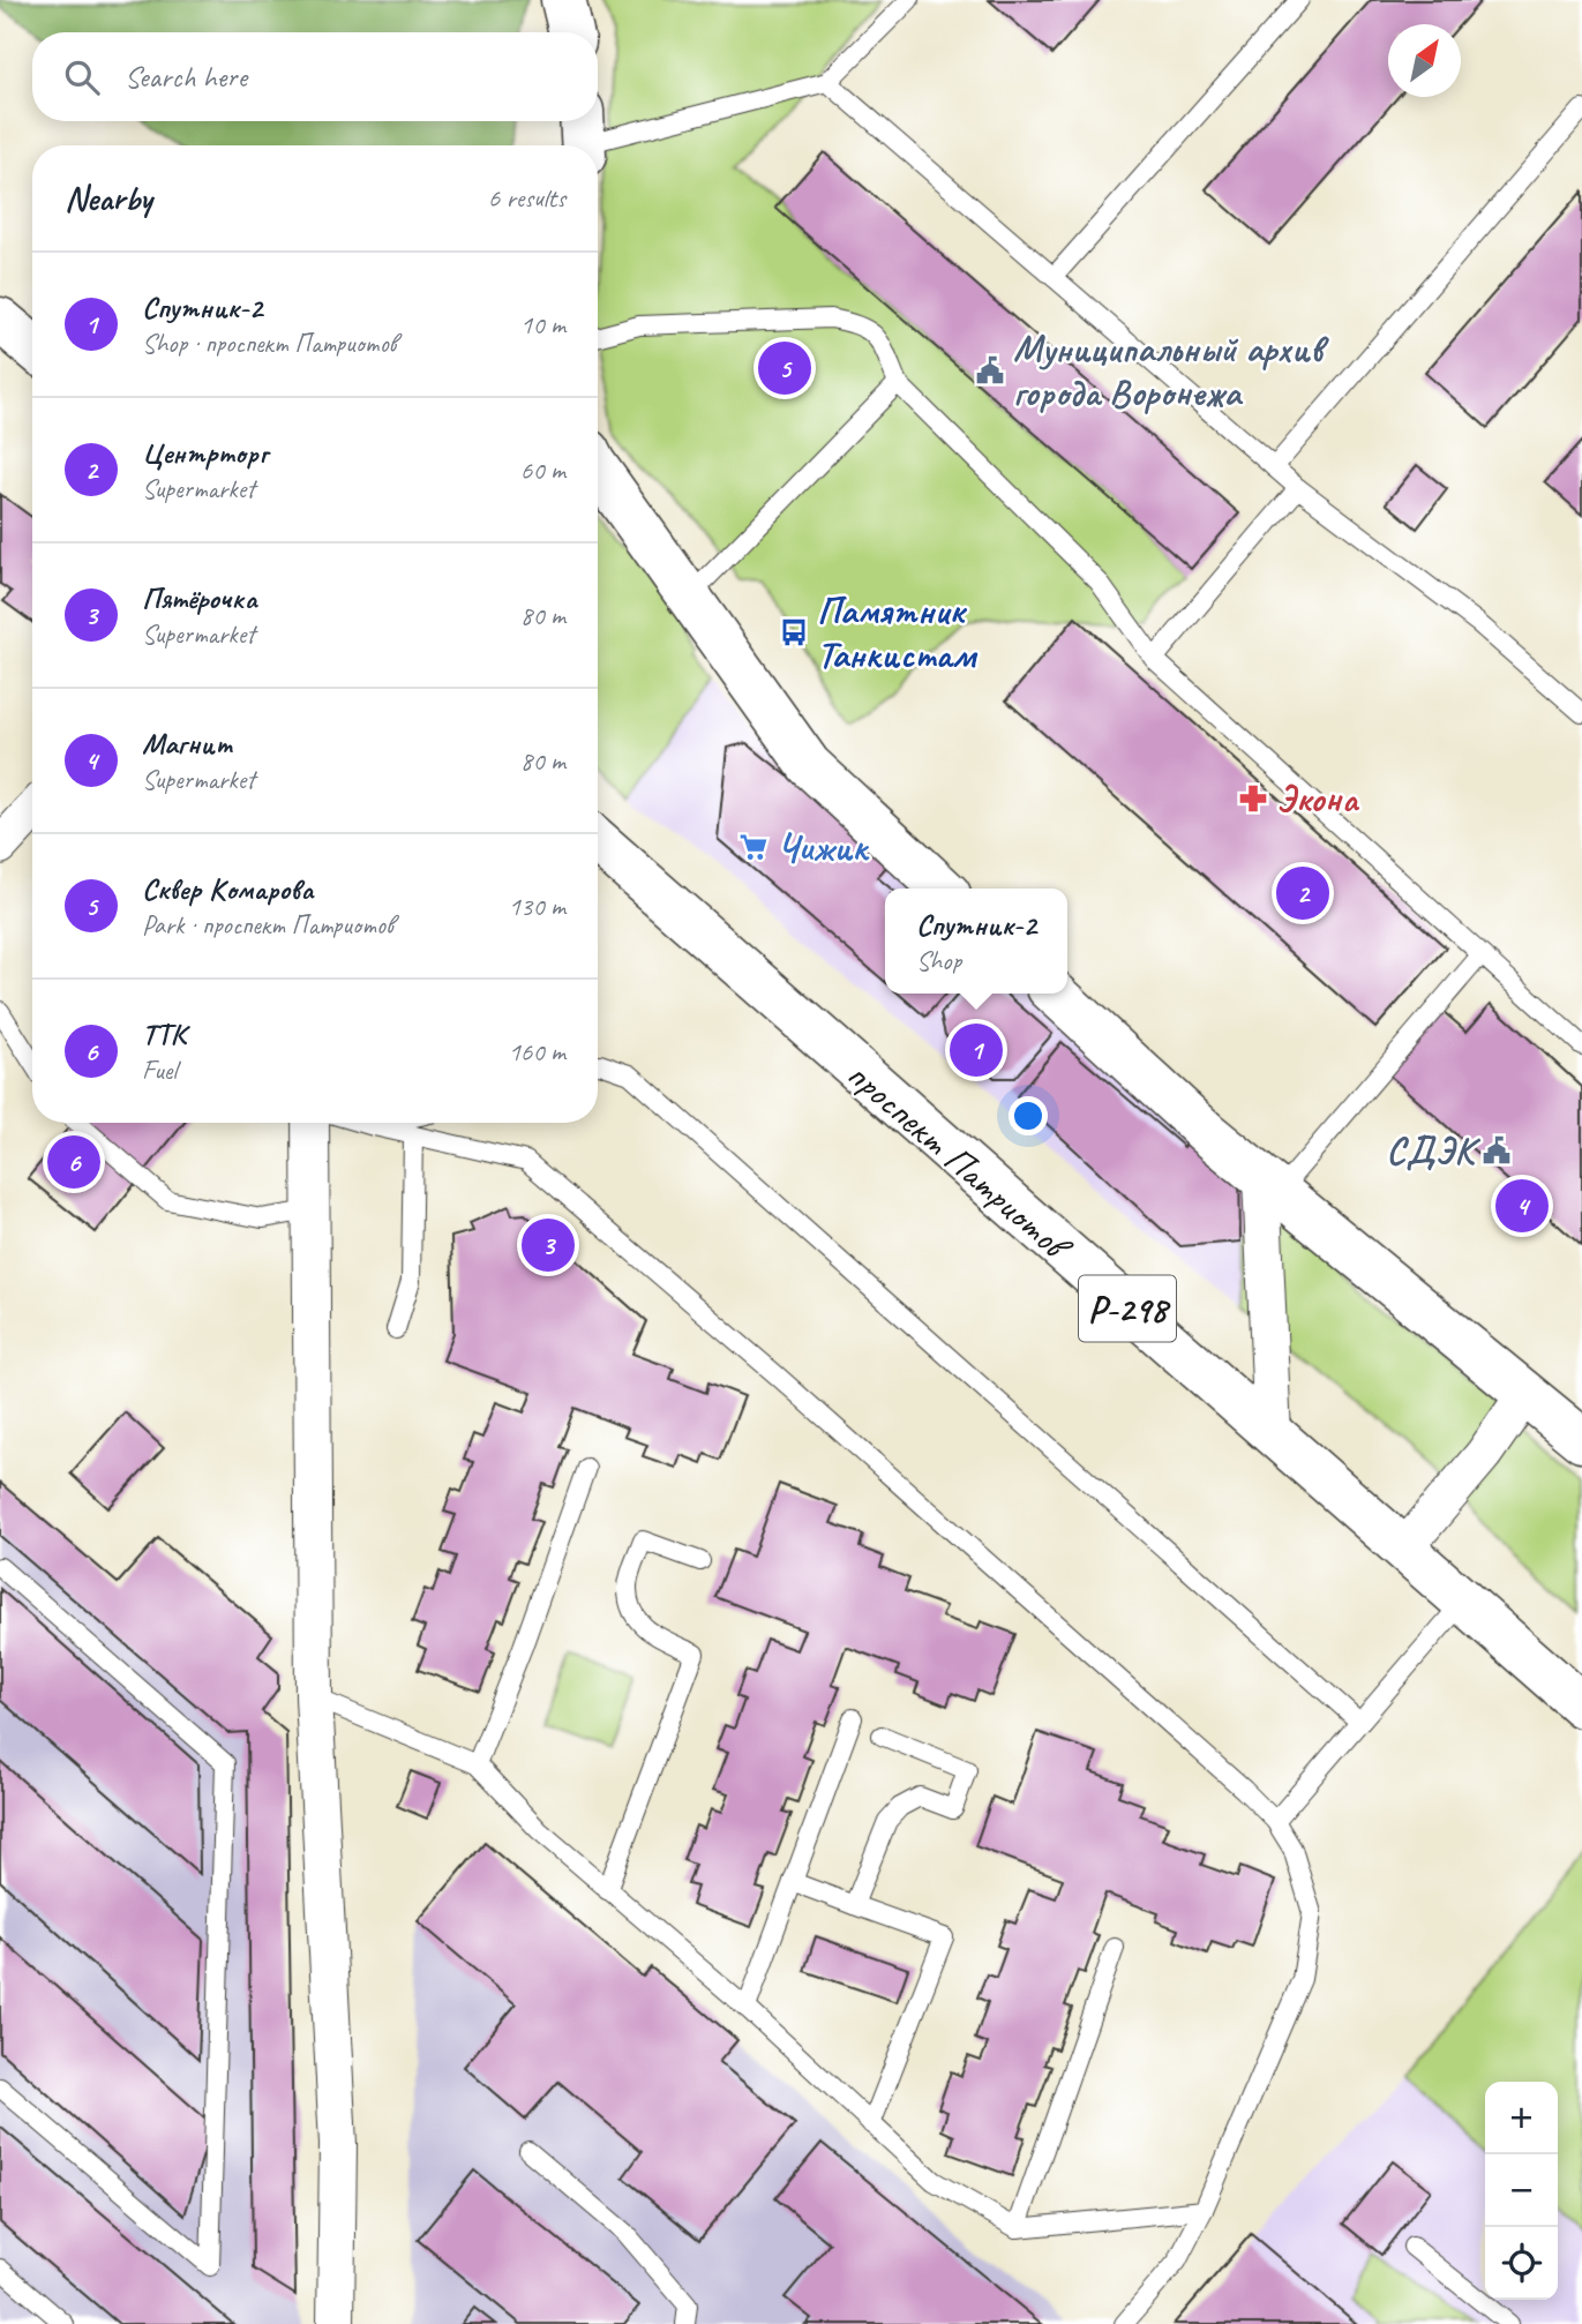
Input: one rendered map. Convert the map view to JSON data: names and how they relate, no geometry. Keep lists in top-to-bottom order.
{
  "streets": {
    "main road": ["проспект Патриотов", "Р-298"]
  },
  "places": {
    "public building": ["Муниципальный архив города Воронежа", "СДЭК"],
    "bus stop": ["Памятник Танкистам"],
    "pharmacy": ["Экона"],
    "supermarket": ["Чижик"]
  },
  "north": "top right",
  "page": {
    "search": "Search here",
    "heading": ["Nearby", "6 results"],
    "list": [
      {
        "mark": "1",
        "name": "Спутник-2",
        "note": "Shop · проспект Патриотов",
        "value": "10 m"
      },
      {
        "mark": "2",
        "name": "Центрторг",
        "note": "Supermarket",
        "value": "60 m"
      },
      {
        "mark": "3",
        "name": "Пятёрочка",
        "note": "Supermarket",
        "value": "80 m"
      },
      {
        "mark": "4",
        "name": "Магнит",
        "note": "Supermarket",
        "value": "80 m"
      },
      {
        "mark": "5",
        "name": "Сквер Комарова",
        "note": "Park · проспект Патриотов",
        "value": "130 m"
      },
      {
        "mark": "6",
        "name": "ТТК",
        "note": "Fuel",
        "value": "160 m"
      }
    ],
    "pins": [
      "5",
      "2",
      "1",
      "6",
      "4",
      "3"
    ],
    "popup": ["Спутник-2", "Shop"],
    "map_buttons": ["+", "−"]
  }
}
